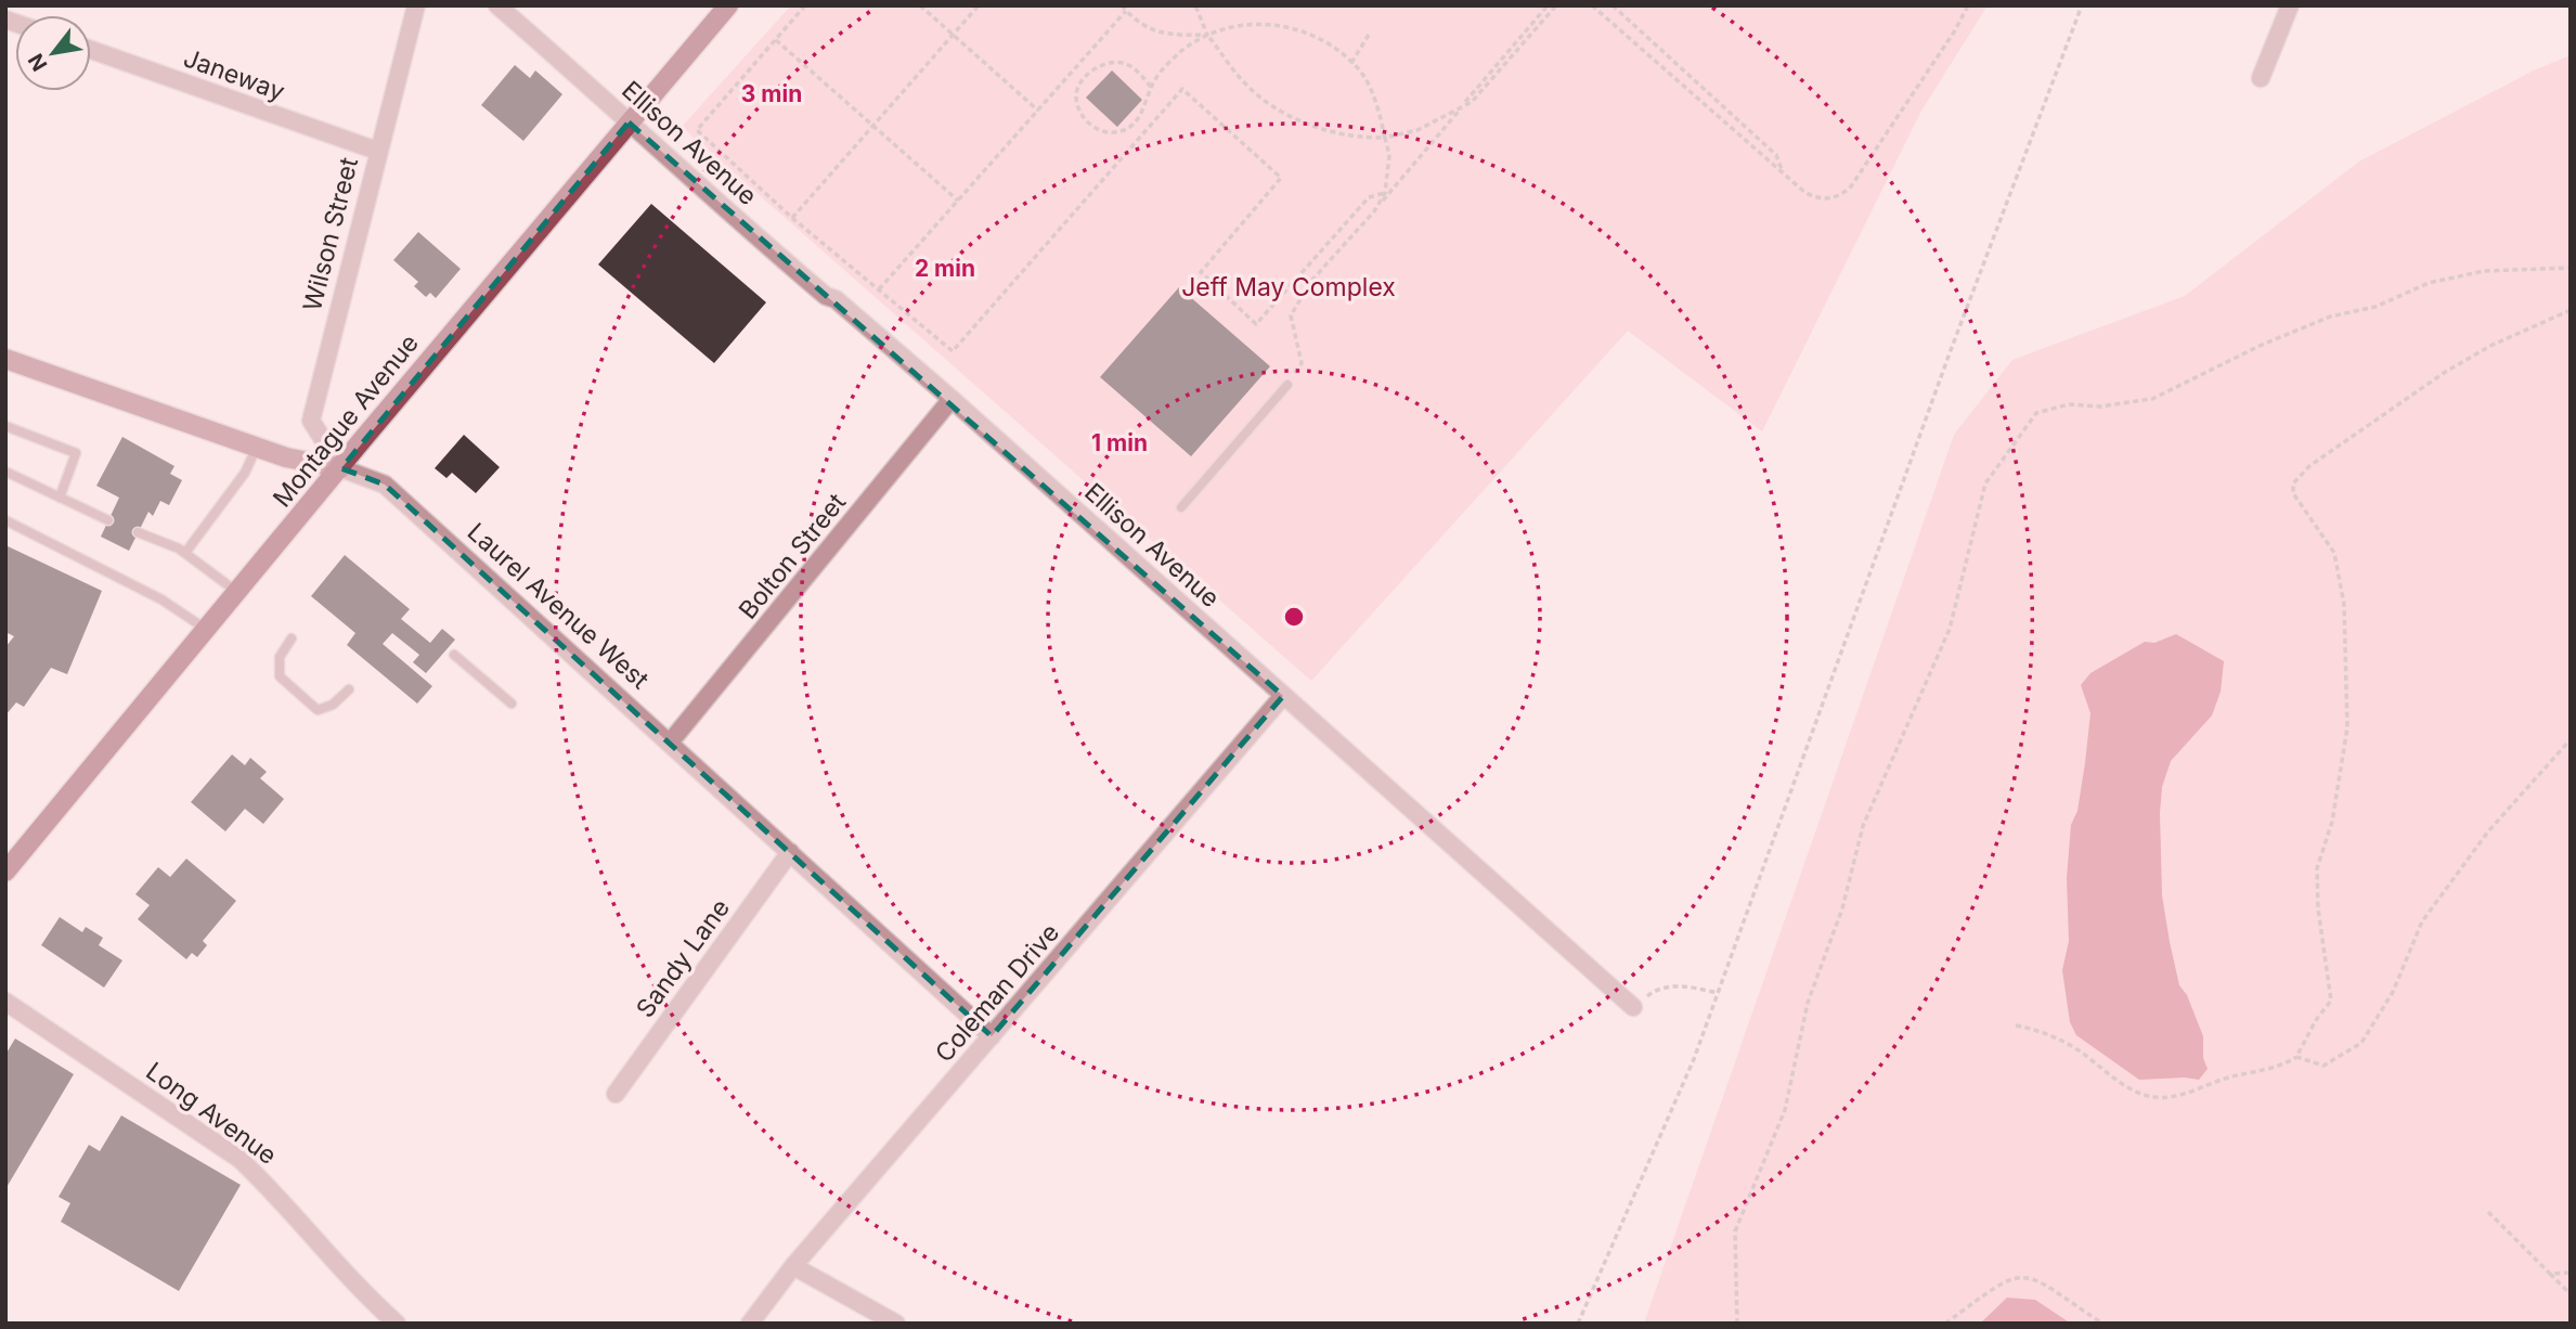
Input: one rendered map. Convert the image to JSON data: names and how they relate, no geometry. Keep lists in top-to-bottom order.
{
  "streets": {
    "main road": ["Montague Avenue"],
    "street": [
      "Janeway",
      "Ellison Avenue",
      "Wilson Street",
      "Bolton Street",
      "Laurel Avenue West",
      "Sandy Lane",
      "Coleman Drive",
      "Long Avenue"
    ]
  },
  "crossings": [
    ["Janeway", "Wilson Street"],
    ["Ellison Avenue", "Montague Avenue"],
    ["Ellison Avenue", "Bolton Street"],
    ["Ellison Avenue", "Coleman Drive"],
    ["Wilson Street", "Montague Avenue"],
    ["Wilson Street", "Laurel Avenue West"],
    ["Montague Avenue", "Laurel Avenue West"],
    ["Bolton Street", "Laurel Avenue West"],
    ["Laurel Avenue West", "Sandy Lane"],
    ["Laurel Avenue West", "Coleman Drive"]
  ],
  "parks": ["Jeff May Complex"],
  "north": "bottom left",
  "rings": ["3 min", "2 min", "1 min"]
}
